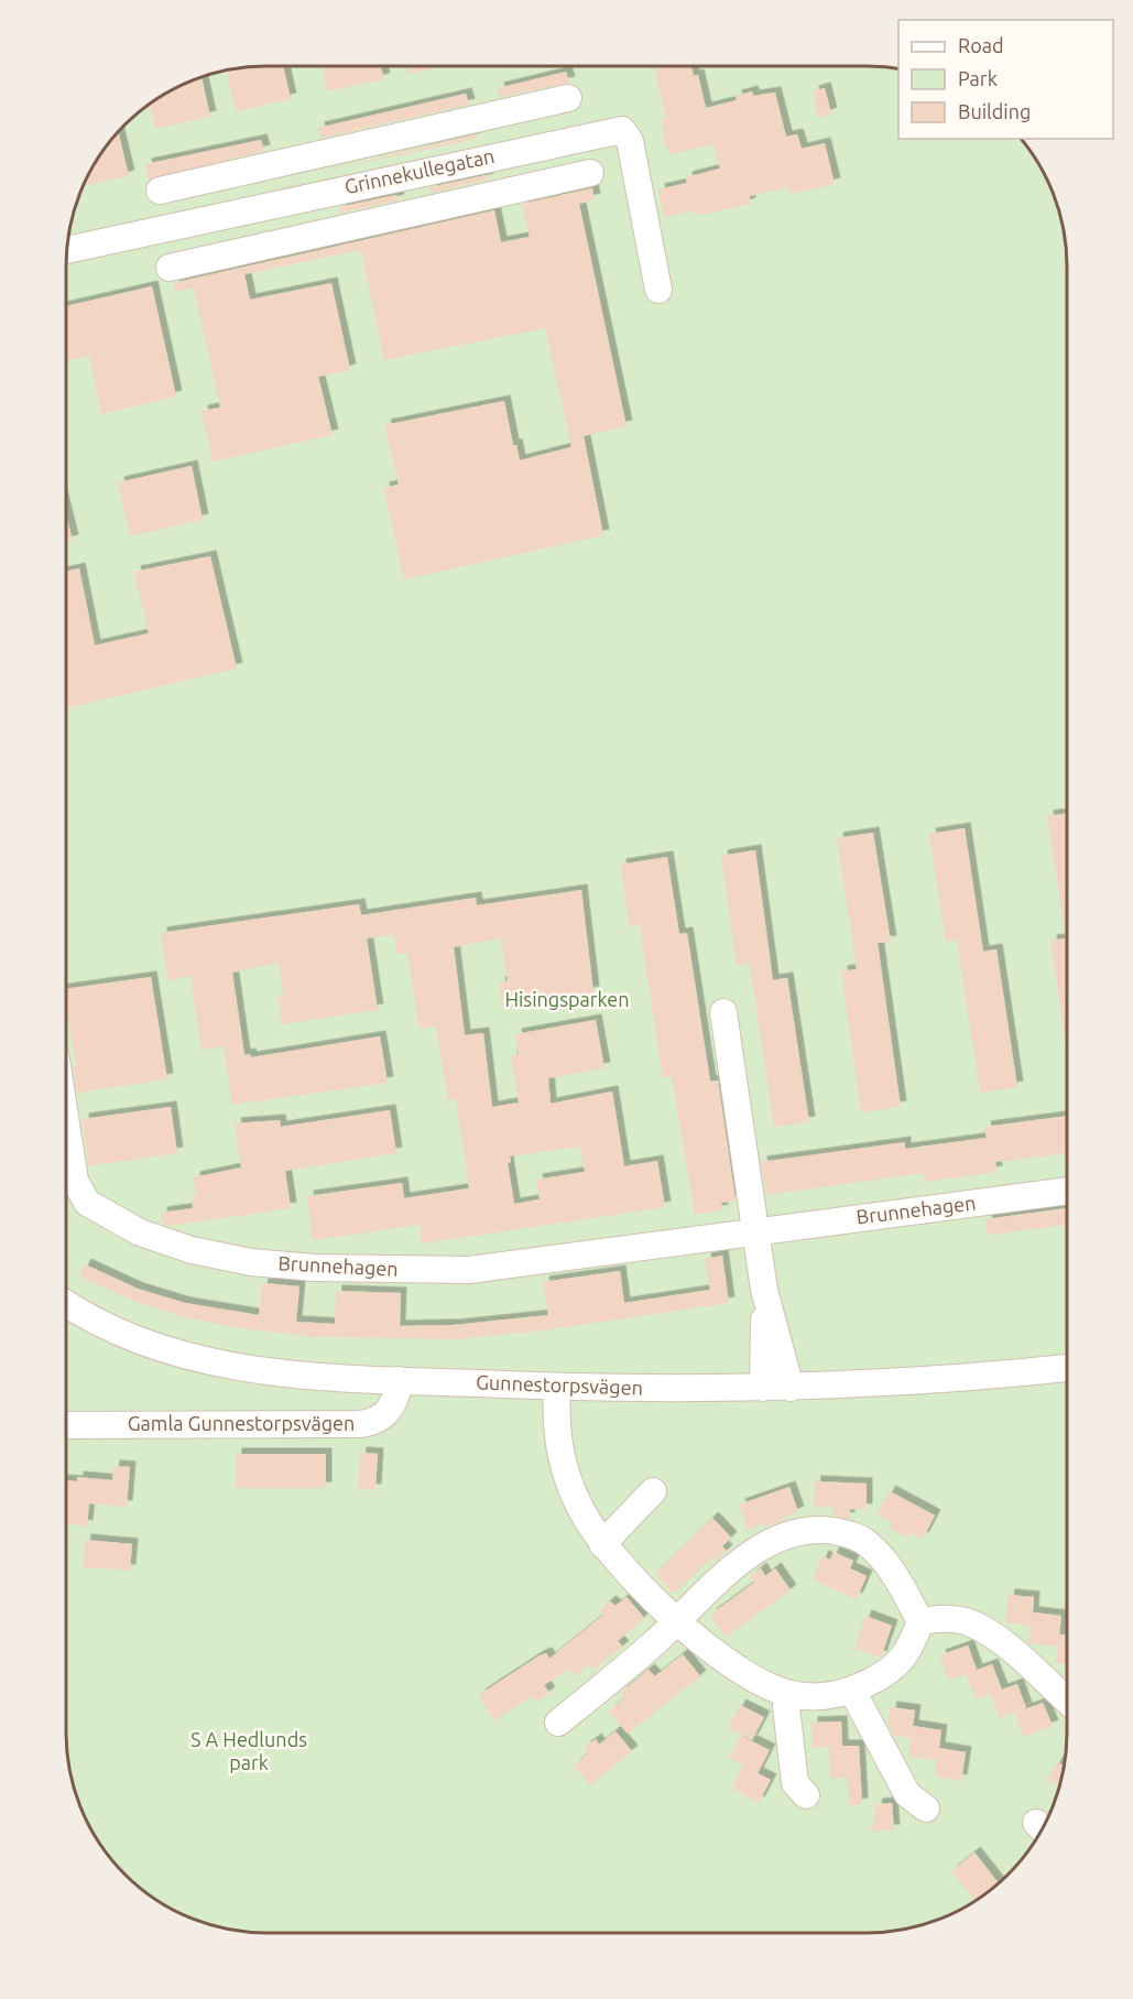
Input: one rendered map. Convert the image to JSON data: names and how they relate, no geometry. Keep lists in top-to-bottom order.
{
  "streets": {
    "street": [
      "Grinnekullegatan",
      "Brunnehagen",
      "Gunnestorpsvägen",
      "Gamla Gunnestorpsvägen"
    ]
  },
  "crossings": [
    ["Gunnestorpsvägen", "Gamla Gunnestorpsvägen"]
  ],
  "parks": ["Hisingsparken", "S A Hedlunds park"],
  "legend": ["Road", "Park", "Building"]
}
